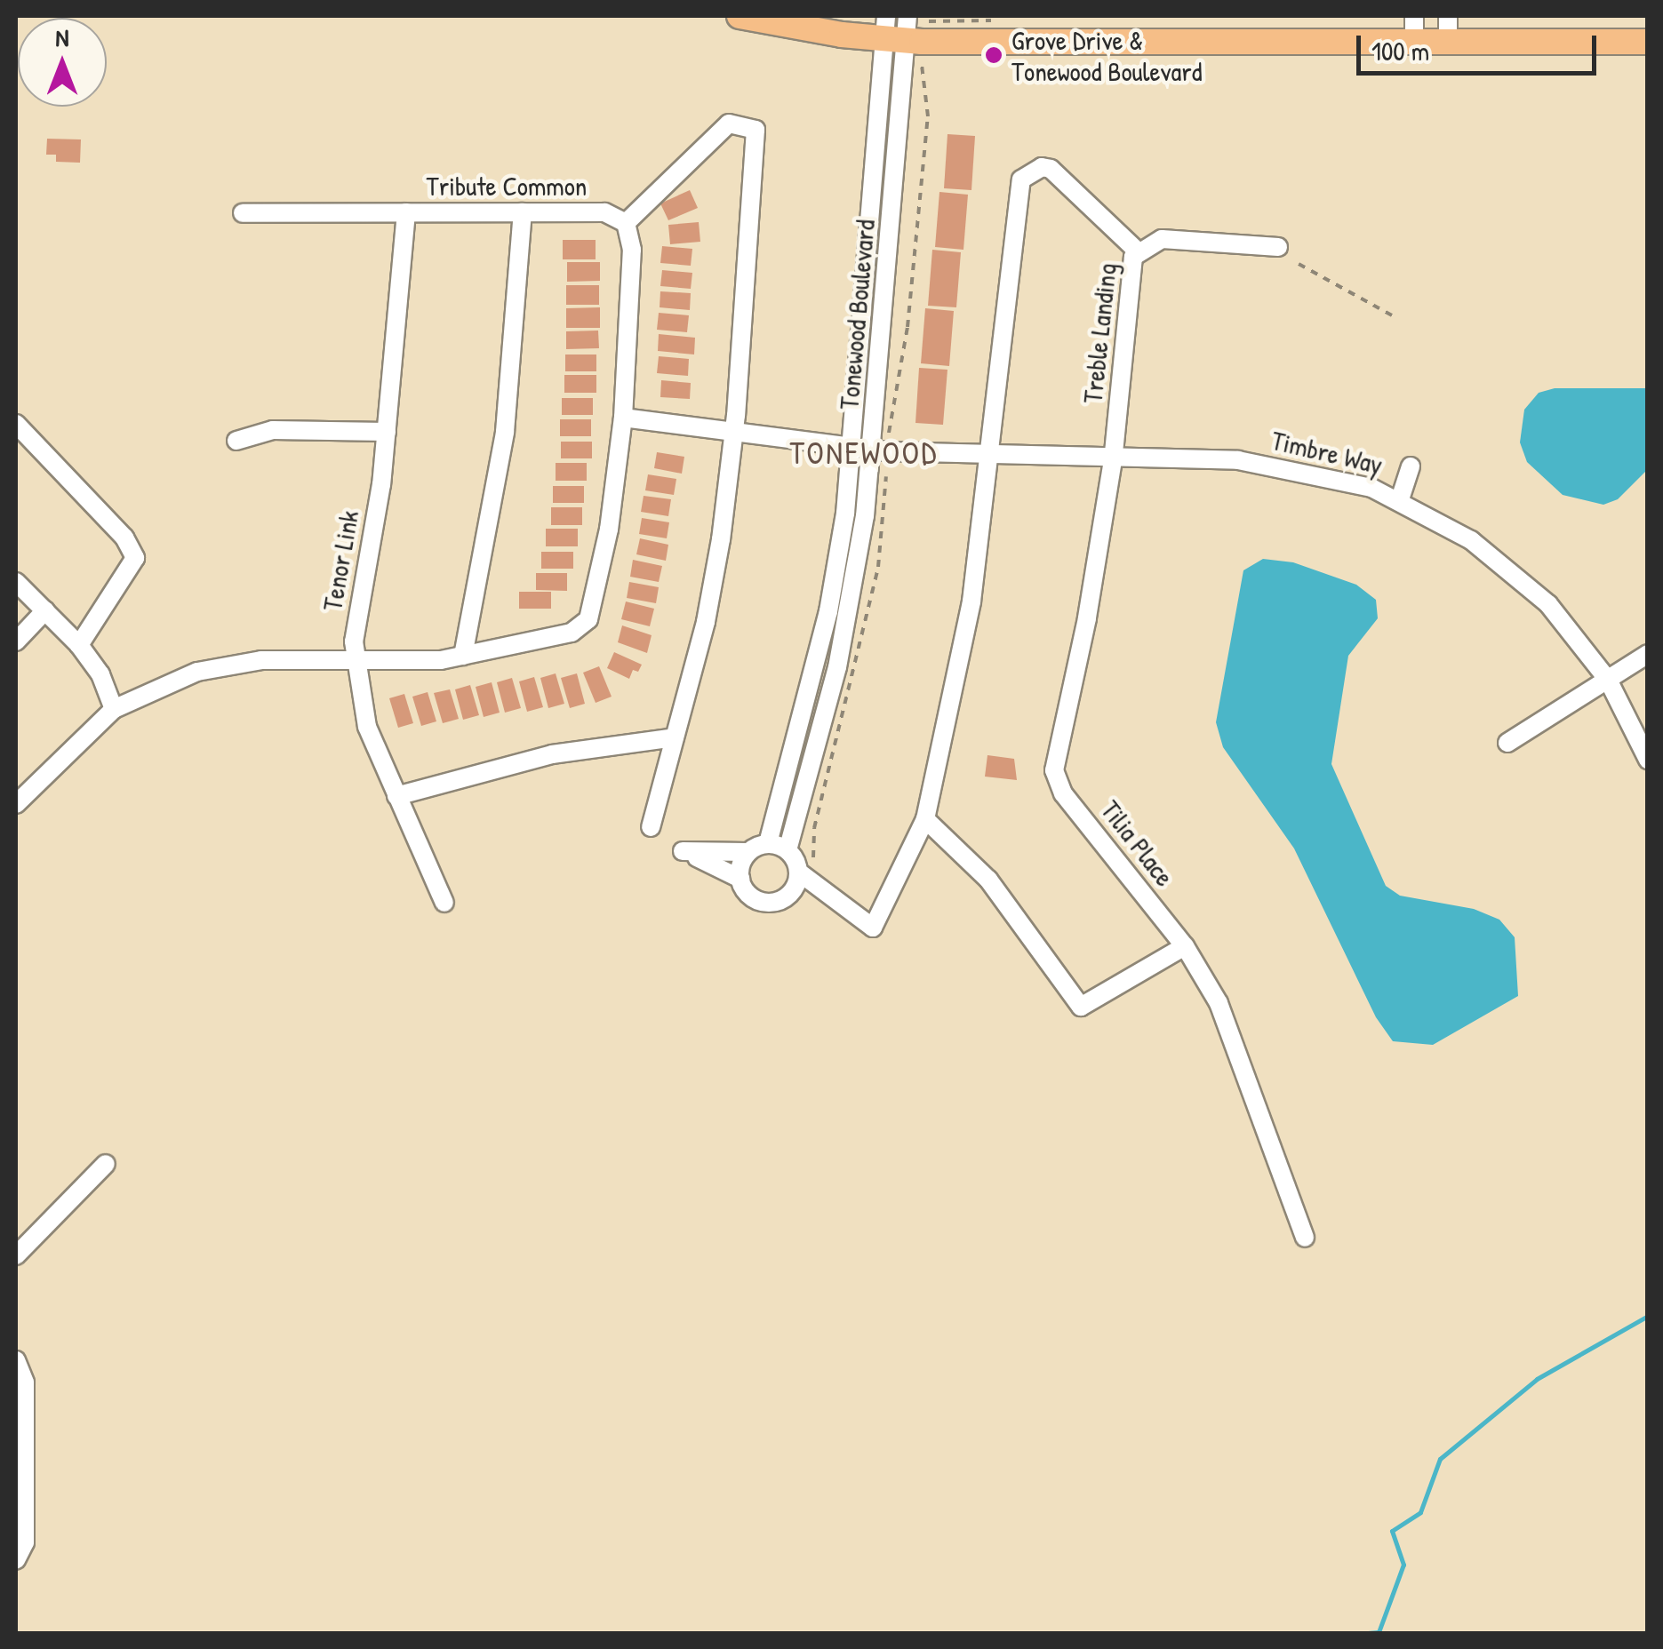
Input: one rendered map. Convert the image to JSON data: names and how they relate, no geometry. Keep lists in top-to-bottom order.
{
  "streets": {
    "street": [
      "Tribute Common",
      "Tonewood Boulevard",
      "Treble Landing",
      "Timbre Way",
      "Tenor Link",
      "Tilia Place"
    ]
  },
  "crossings": [
    ["Tribute Common", "Tenor Link"],
    ["Tonewood Boulevard", "Timbre Way"],
    ["Treble Landing", "Timbre Way"],
    ["Treble Landing", "Tilia Place"],
    ["Timbre Way", "Tilia Place"]
  ],
  "districts": ["TONEWOOD"],
  "places": ["Grove Drive & Tonewood Boulevard"],
  "scale_bar": "100 m",
  "north": "top"
}
